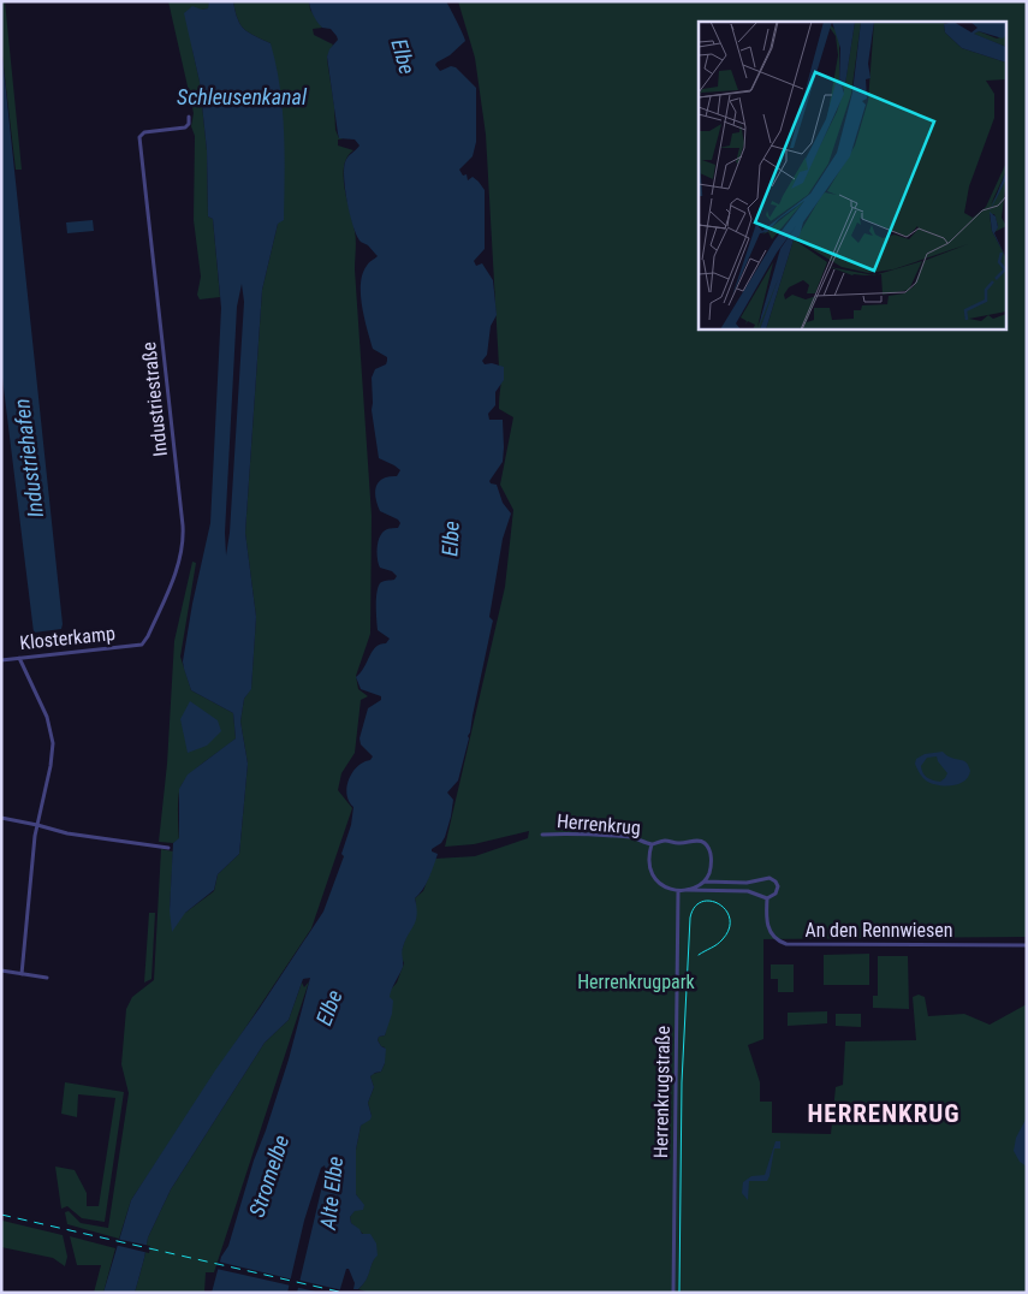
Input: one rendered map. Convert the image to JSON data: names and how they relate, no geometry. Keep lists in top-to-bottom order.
{
  "streets": {
    "street": [
      "Industriestraße",
      "Klosterkamp",
      "Herrenkrug",
      "An den Rennwiesen",
      "Herrenkrugstraße"
    ]
  },
  "crossings": [
    ["Industriestraße", "Klosterkamp"],
    ["Herrenkrug", "An den Rennwiesen"],
    ["Herrenkrug", "Herrenkrugstraße"],
    ["An den Rennwiesen", "Herrenkrugstraße"]
  ],
  "districts": ["HERRENKRUG"],
  "water": [
    "Elbe",
    "Schleusenkanal",
    "Industriehafen",
    "Stromelbe",
    "Alte Elbe"
  ],
  "parks": ["Herrenkrugpark"]
}
